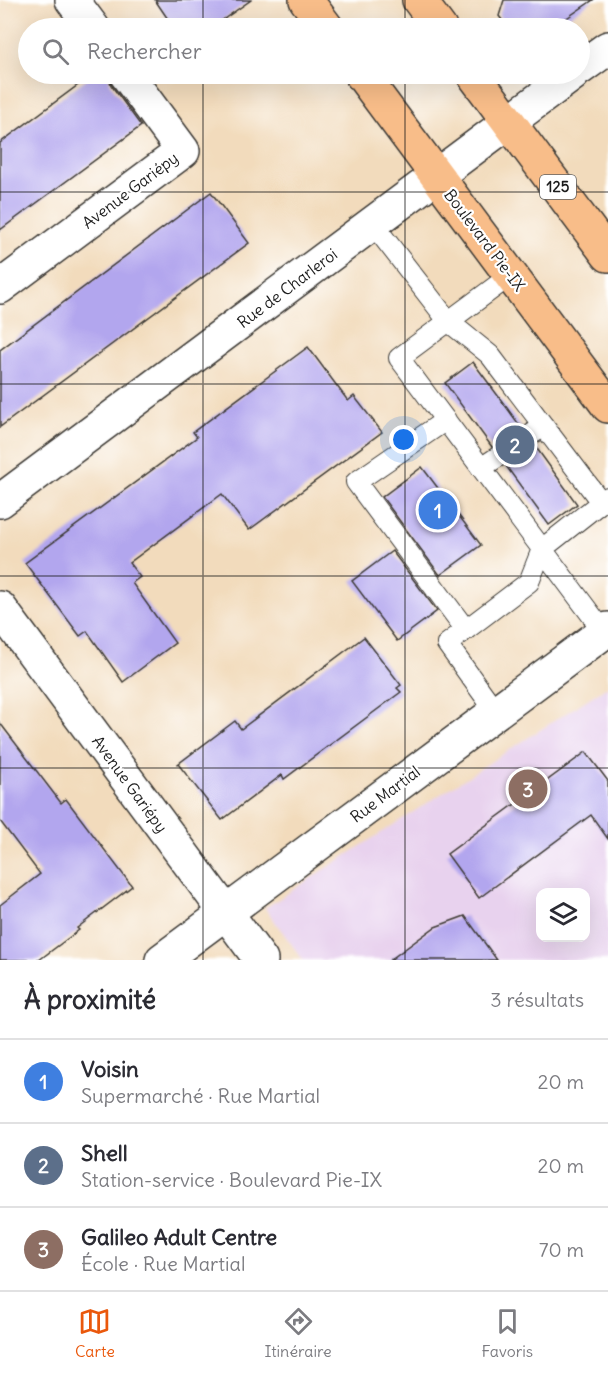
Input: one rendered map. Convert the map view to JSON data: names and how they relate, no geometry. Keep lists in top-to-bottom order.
{
  "streets": {
    "main road": ["125", "Boulevard Pie-IX"],
    "street": ["Avenue Gariépy", "Rue de Charleroi", "Rue Martial"]
  },
  "crossings": [
    ["125", "Rue de Charleroi"],
    ["Avenue Gariépy", "Rue Martial"],
    ["Boulevard Pie-IX", "Rue de Charleroi"]
  ],
  "page": {
    "search": "Rechercher",
    "pins": ["2", "1", "3"],
    "heading": ["À proximité", "3 résultats"],
    "list": [
      {
        "mark": "1",
        "name": "Voisin",
        "note": "Supermarché · Rue Martial",
        "value": "20 m"
      },
      {
        "mark": "2",
        "name": "Shell",
        "note": "Station-service · Boulevard Pie-IX",
        "value": "20 m"
      },
      {
        "mark": "3",
        "name": "Galileo Adult Centre",
        "note": "École · Rue Martial",
        "value": "70 m"
      }
    ],
    "nav": ["Carte", "Itinéraire", "Favoris"]
  }
}
